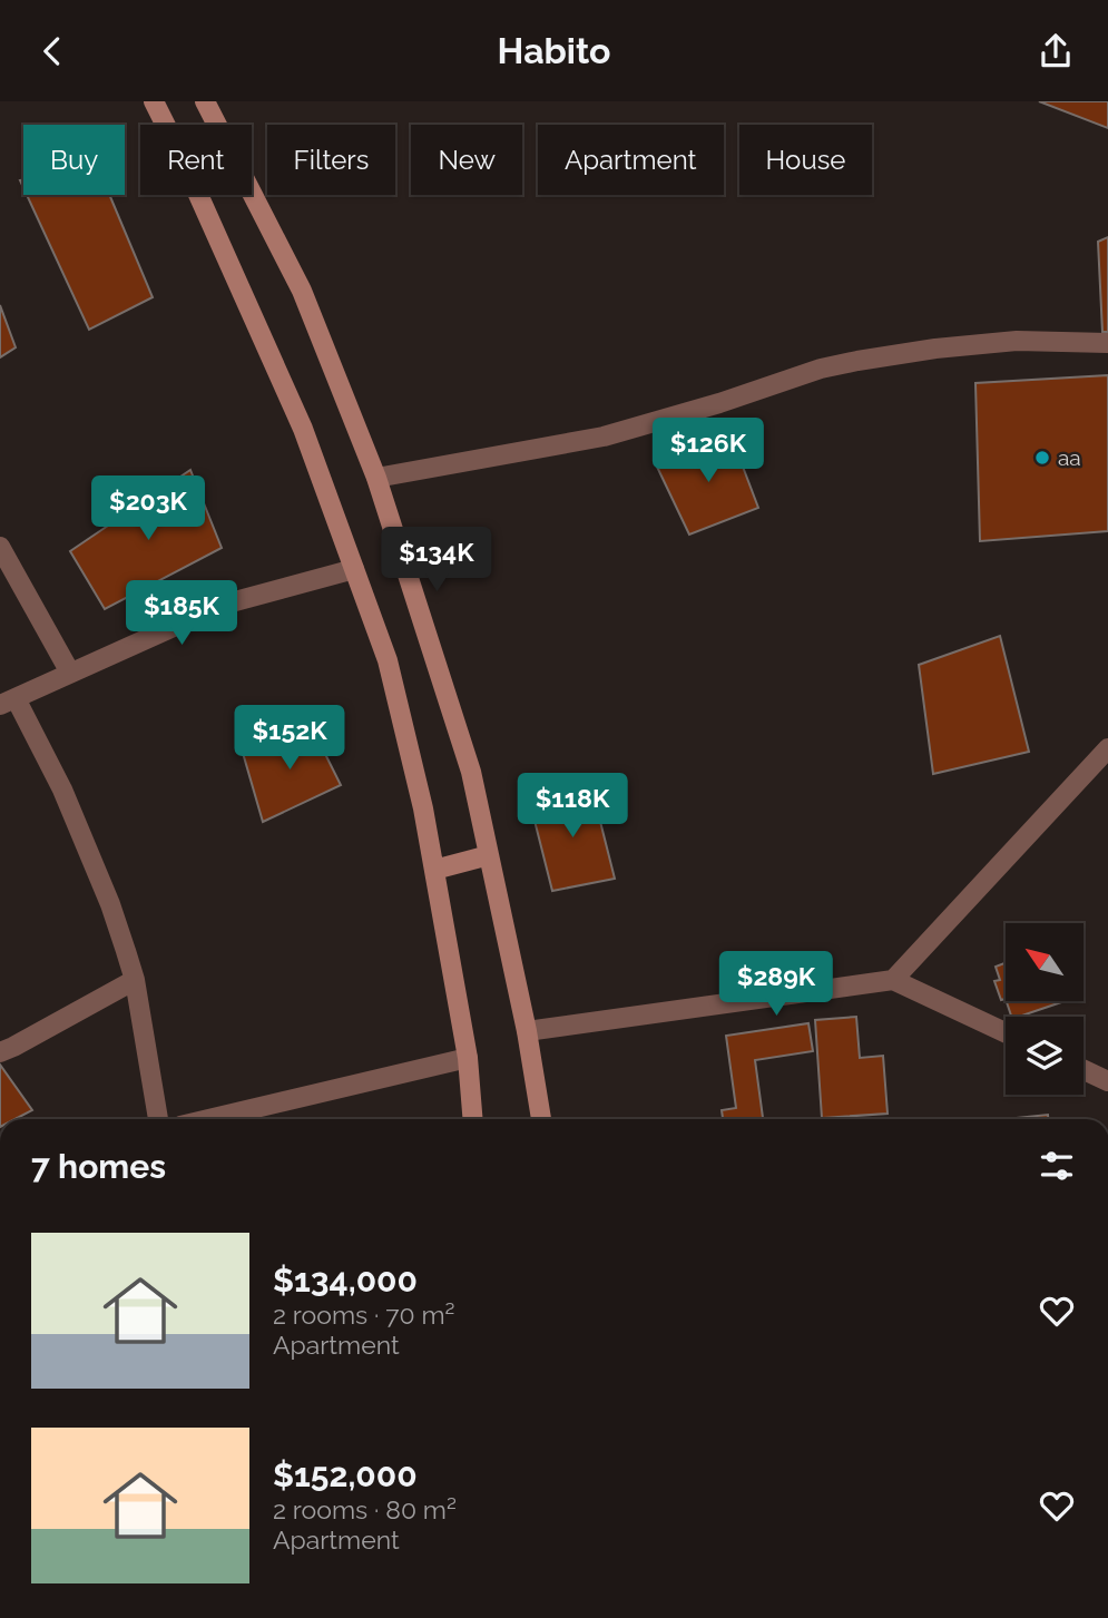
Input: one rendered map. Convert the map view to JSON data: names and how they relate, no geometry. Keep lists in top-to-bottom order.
{
  "places": ["aa"],
  "north": "top left",
  "page": {
    "header": "Habito",
    "chip": [
      "Buy",
      "Rent",
      "Filters",
      "New",
      "Apartment",
      "House"
    ],
    "price": [
      "$126K",
      "$203K",
      "$134K",
      "$185K",
      "$152K",
      "$118K",
      "$289K"
    ],
    "heading": "7 homes",
    "list": [
      {
        "name": "$134,000",
        "note": "2 rooms · 70 m² · Apartment"
      },
      {
        "name": "$152,000",
        "note": "2 rooms · 80 m² · Apartment"
      }
    ]
  }
}
